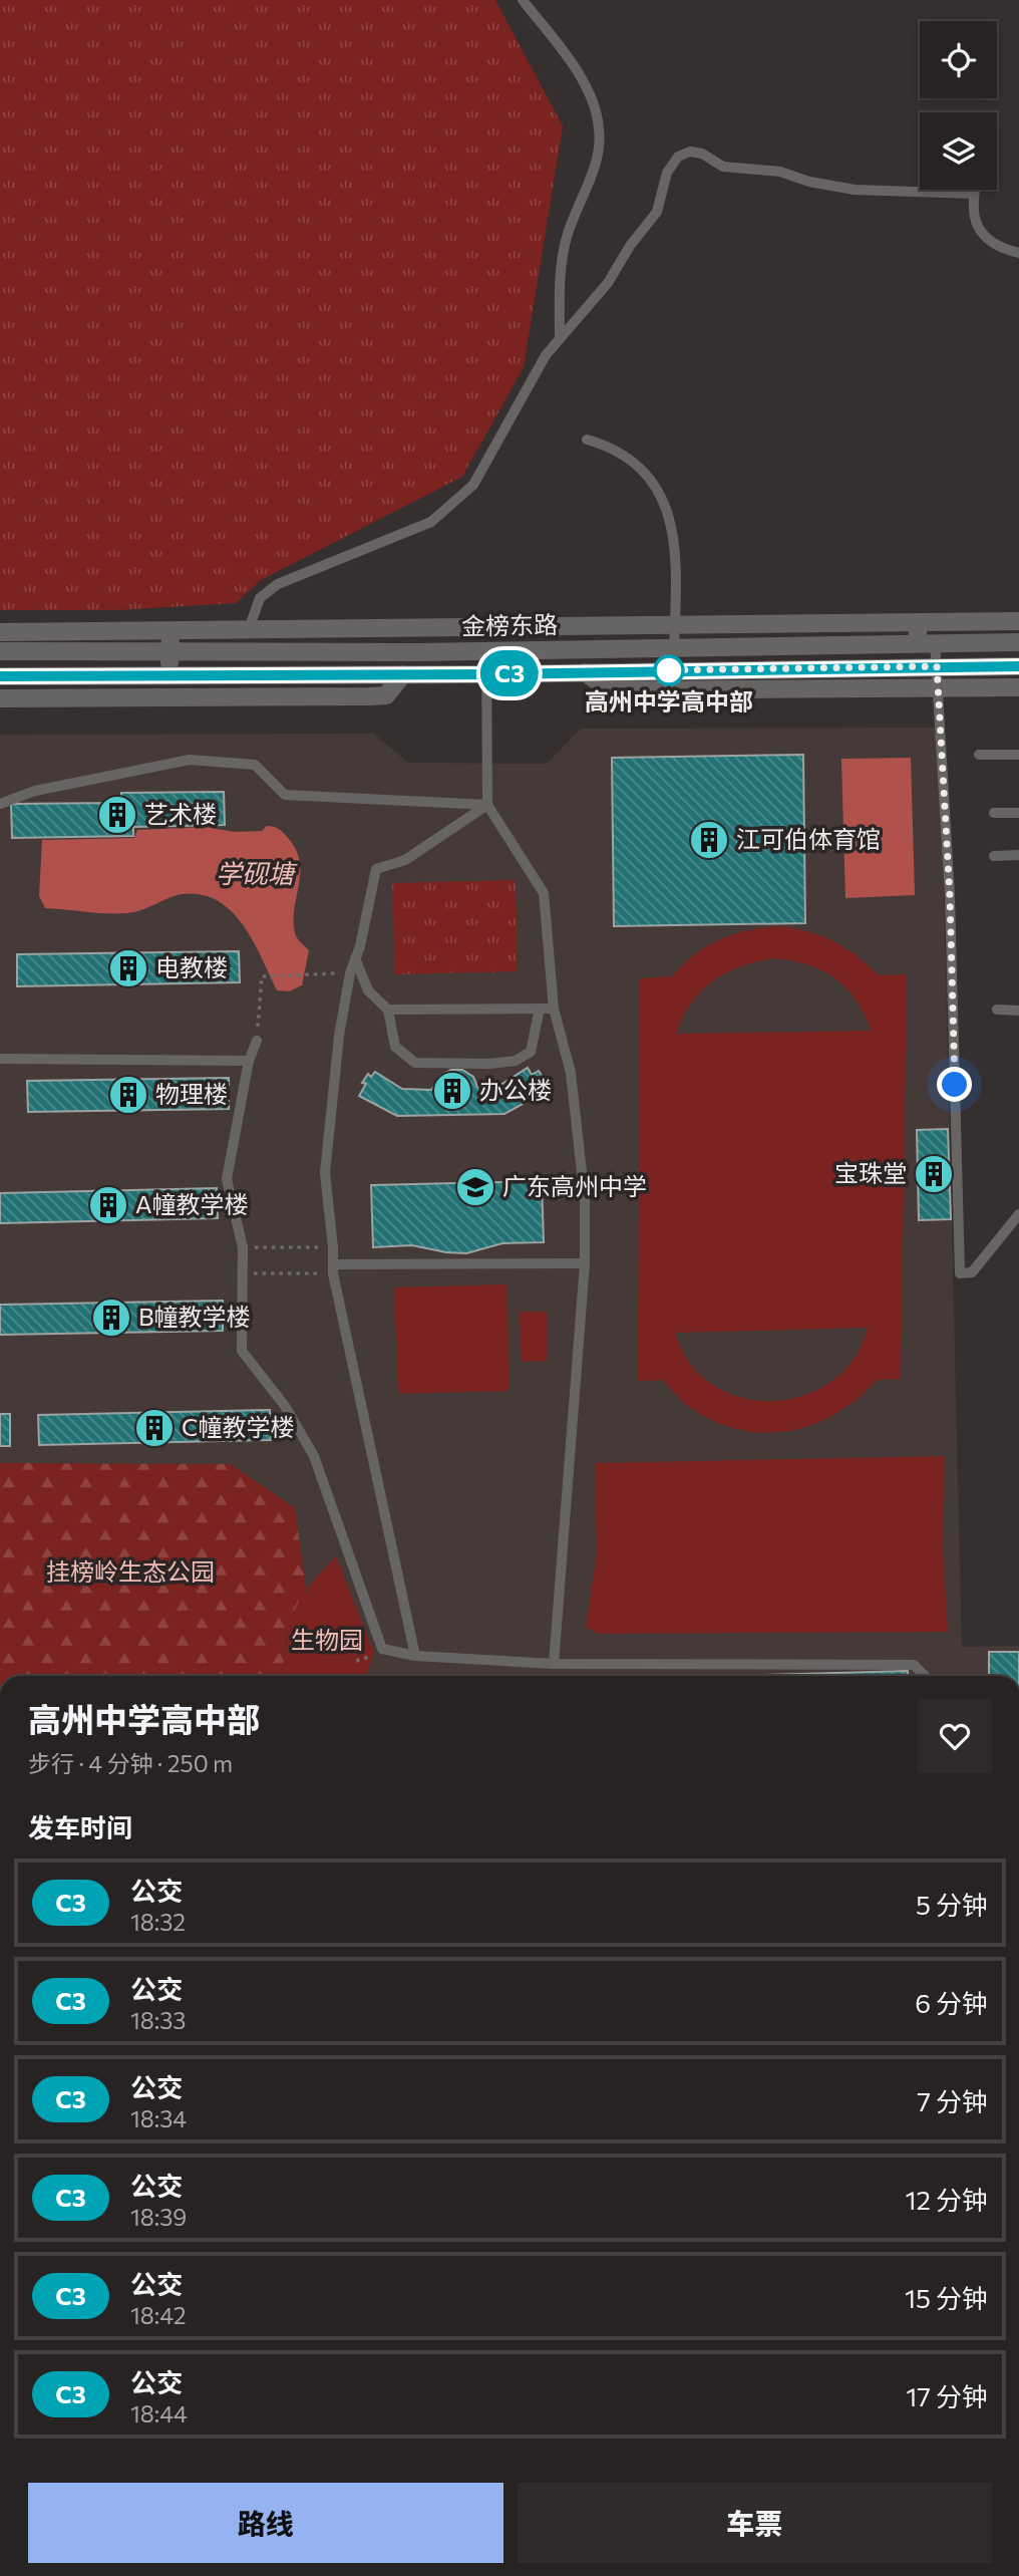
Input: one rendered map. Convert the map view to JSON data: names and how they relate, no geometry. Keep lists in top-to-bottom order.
{
  "streets": {
    "street": ["金榜东路"]
  },
  "water": ["学砚塘"],
  "parks": ["挂榜岭生态公园", "生物园"],
  "places": {
    "other": ["高州中学高中部"],
    "building": [
      "艺术楼",
      "江可伯体育馆",
      "电教楼",
      "办公楼",
      "物理楼",
      "宝珠堂",
      "A幢教学楼",
      "B幢教学楼",
      "C幢教学楼"
    ],
    "school or university": ["广东高州中学"]
  },
  "lines": ["bus line C3"],
  "page": {
    "on_map": "C3",
    "heading": [
      ["高州中学高中部", "步行 · 4 分钟 · 250 m"],
      "发车时间"
    ],
    "list": [
      {
        "mark": "C3",
        "name": "公交",
        "note": "18:32",
        "value": "5 分钟"
      },
      {
        "mark": "C3",
        "name": "公交",
        "note": "18:33",
        "value": "6 分钟"
      },
      {
        "mark": "C3",
        "name": "公交",
        "note": "18:34",
        "value": "7 分钟"
      },
      {
        "mark": "C3",
        "name": "公交",
        "note": "18:39",
        "value": "12 分钟"
      },
      {
        "mark": "C3",
        "name": "公交",
        "note": "18:42",
        "value": "15 分钟"
      },
      {
        "mark": "C3",
        "name": "公交",
        "note": "18:44",
        "value": "17 分钟"
      }
    ],
    "buttons": ["路线", "车票"]
  }
}
